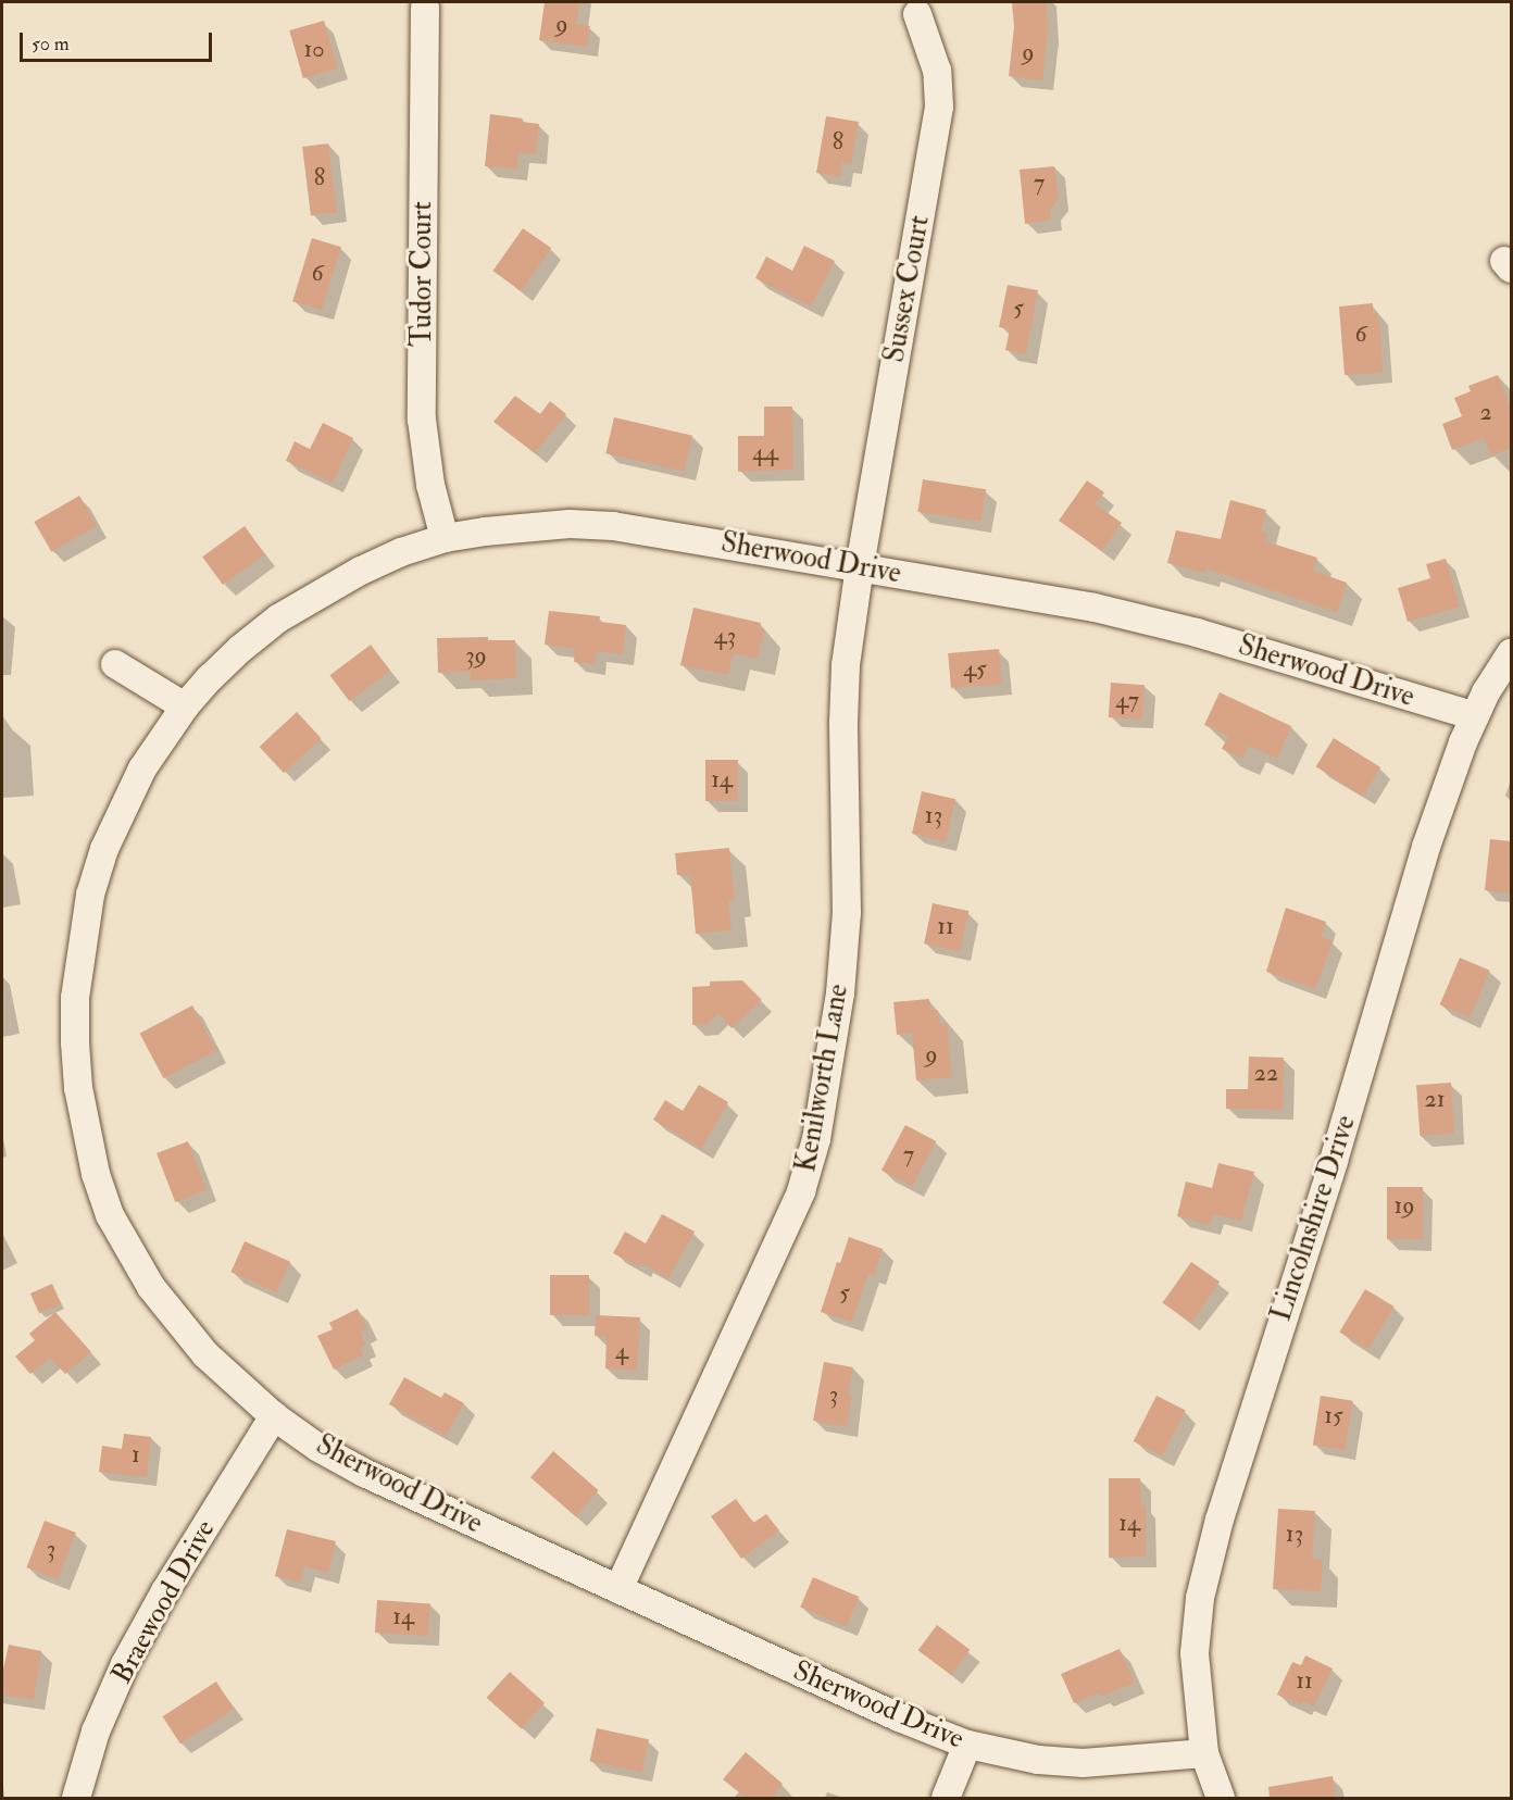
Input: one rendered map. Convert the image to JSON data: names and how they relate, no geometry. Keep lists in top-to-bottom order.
{
  "streets": {
    "street": [
      "Tudor Court",
      "Sussex Court",
      "Sherwood Drive",
      "Kenilworth Lane",
      "Lincolnshire Drive",
      "Braewood Drive"
    ]
  },
  "crossings": [
    ["Tudor Court", "Sherwood Drive"],
    ["Sussex Court", "Sherwood Drive"],
    ["Sussex Court", "Kenilworth Lane"],
    ["Sherwood Drive", "Kenilworth Lane"],
    ["Sherwood Drive", "Lincolnshire Drive"],
    ["Sherwood Drive", "Braewood Drive"]
  ],
  "house_numbers": [
    "9",
    "10",
    "9",
    "8",
    "8",
    "7",
    "6",
    "5",
    "6",
    "2",
    "44",
    "43",
    "39",
    "45",
    "47",
    "14",
    "13",
    "11",
    "9",
    "22",
    "21",
    "7",
    "19",
    "5",
    "4",
    "3",
    "15",
    "1",
    "14",
    "13",
    "3",
    "14",
    "11"
  ],
  "scale_bar": "50 m"
}
